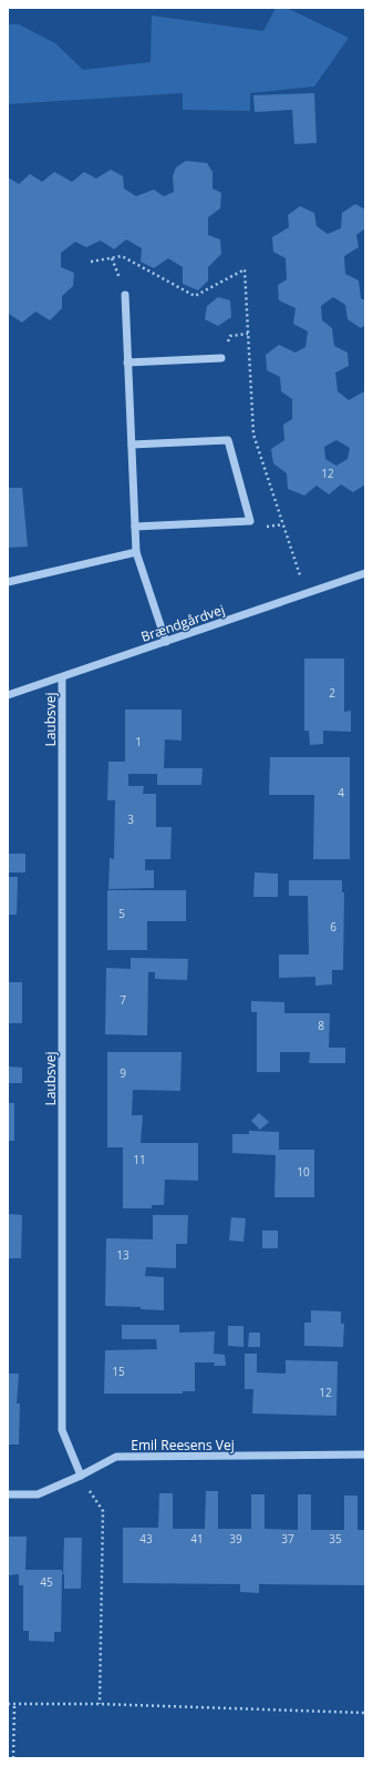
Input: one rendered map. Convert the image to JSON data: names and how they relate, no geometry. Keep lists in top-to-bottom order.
{
  "streets": {
    "street": ["Brændgårdvej", "Laubsvej", "Emil Reesens Vej"]
  },
  "crossings": [
    ["Brændgårdvej", "Laubsvej"],
    ["Laubsvej", "Emil Reesens Vej"]
  ],
  "house_numbers": [
    "12",
    "2",
    "1",
    "4",
    "3",
    "5",
    "6",
    "7",
    "8",
    "9",
    "11",
    "10",
    "13",
    "15",
    "12",
    "43",
    "41",
    "39",
    "37",
    "35",
    "45"
  ]
}
